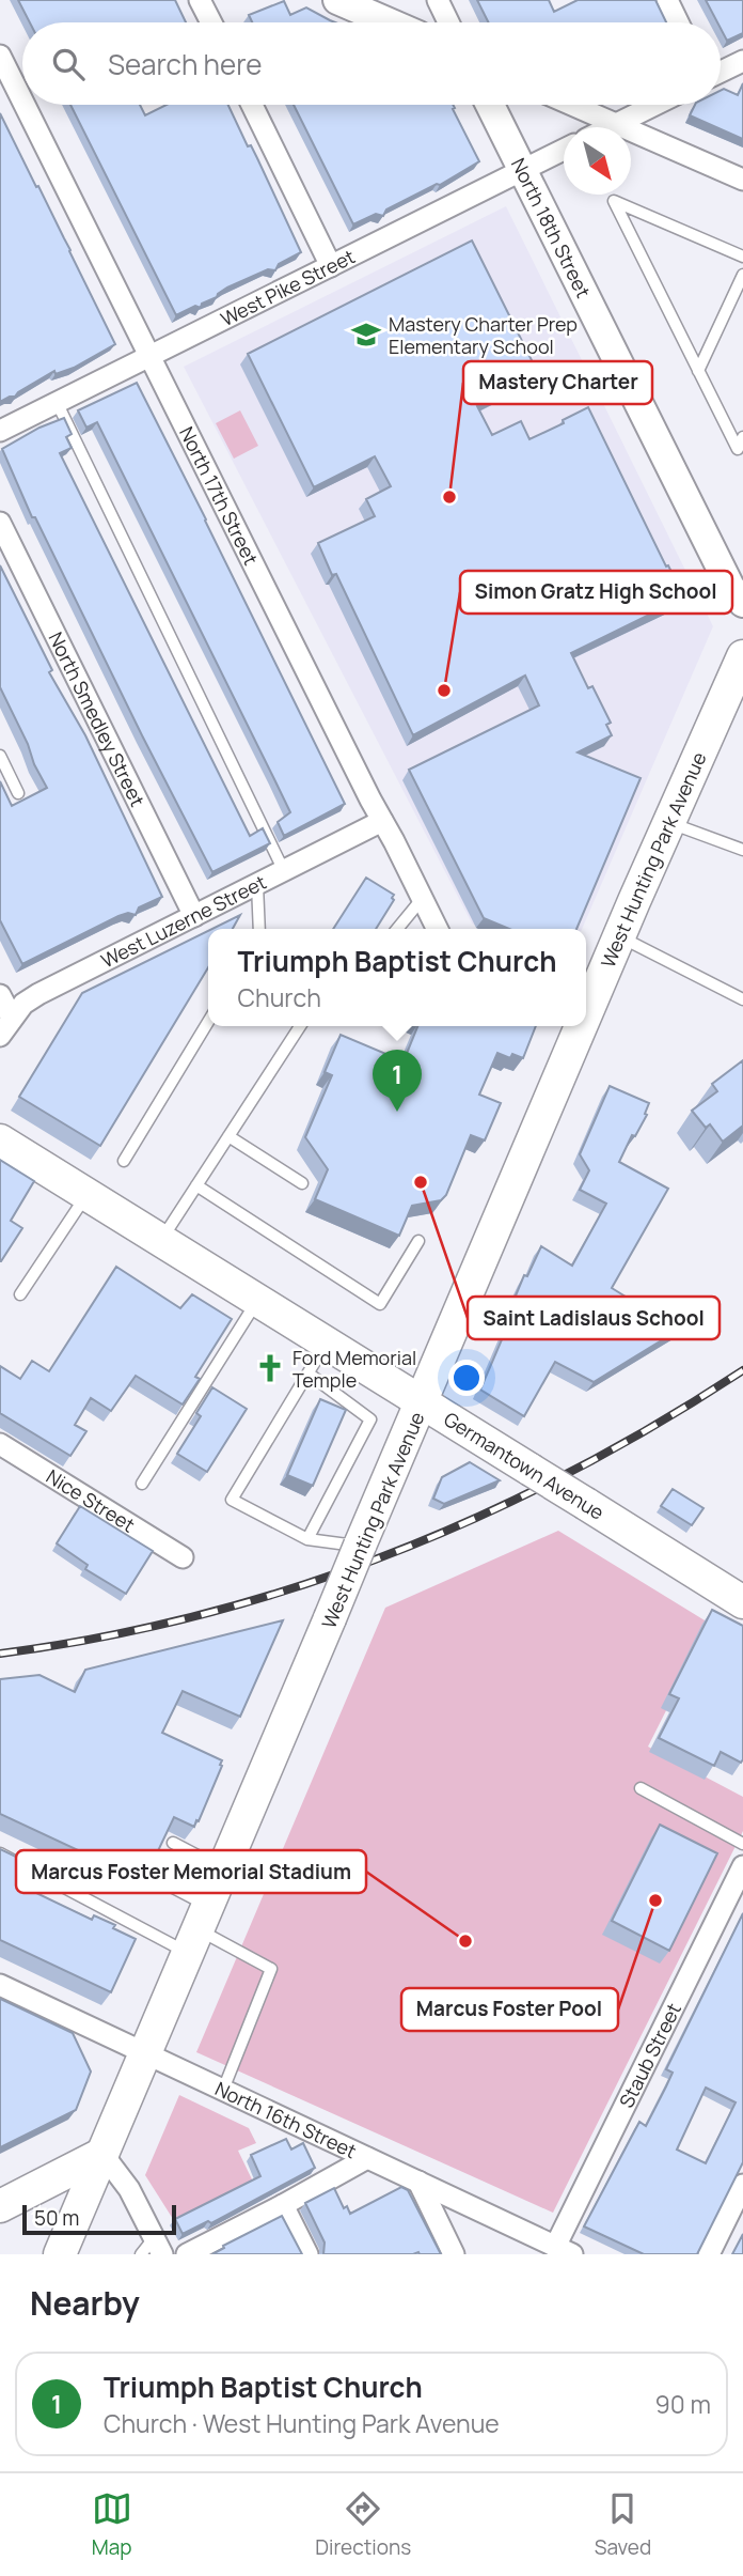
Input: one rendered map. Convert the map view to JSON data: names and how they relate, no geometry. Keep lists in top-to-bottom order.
{
  "streets": {
    "main road": ["West Hunting Park Avenue", "Germantown Avenue"],
    "street": [
      "North 18th Street",
      "West Pike Street",
      "North 17th Street",
      "North Smedley Street",
      "West Luzerne Street",
      "Nice Street",
      "Staub Street",
      "North 16th Street"
    ]
  },
  "crossings": [
    ["North 18th Street", "West Pike Street"],
    ["West Pike Street", "North 17th Street"],
    ["North 17th Street", "West Luzerne Street"],
    ["North Smedley Street", "West Luzerne Street"],
    ["West Hunting Park Avenue", "Germantown Avenue"],
    ["West Hunting Park Avenue", "North 16th Street"],
    ["Staub Street", "North 16th Street"]
  ],
  "places": {
    "school or university": ["Mastery Charter Prep Elementary School"],
    "other": [
      "Mastery Charter",
      "Simon Gratz High School",
      "Saint Ladislaus School",
      "Marcus Foster Pool",
      "Marcus Foster Memorial Stadium"
    ],
    "church": ["Ford Memorial Temple"]
  },
  "scale_bar": "50 m",
  "north": "bottom right",
  "page": {
    "search": "Search here",
    "popup": ["Triumph Baptist Church", "Church"],
    "pins": "1",
    "scale": "50 m",
    "heading": "Nearby",
    "list": [
      {
        "mark": "1",
        "name": "Triumph Baptist Church",
        "note": "Church · West Hunting Park Avenue",
        "value": "90 m"
      }
    ],
    "nav": ["Map", "Directions", "Saved"]
  }
}
